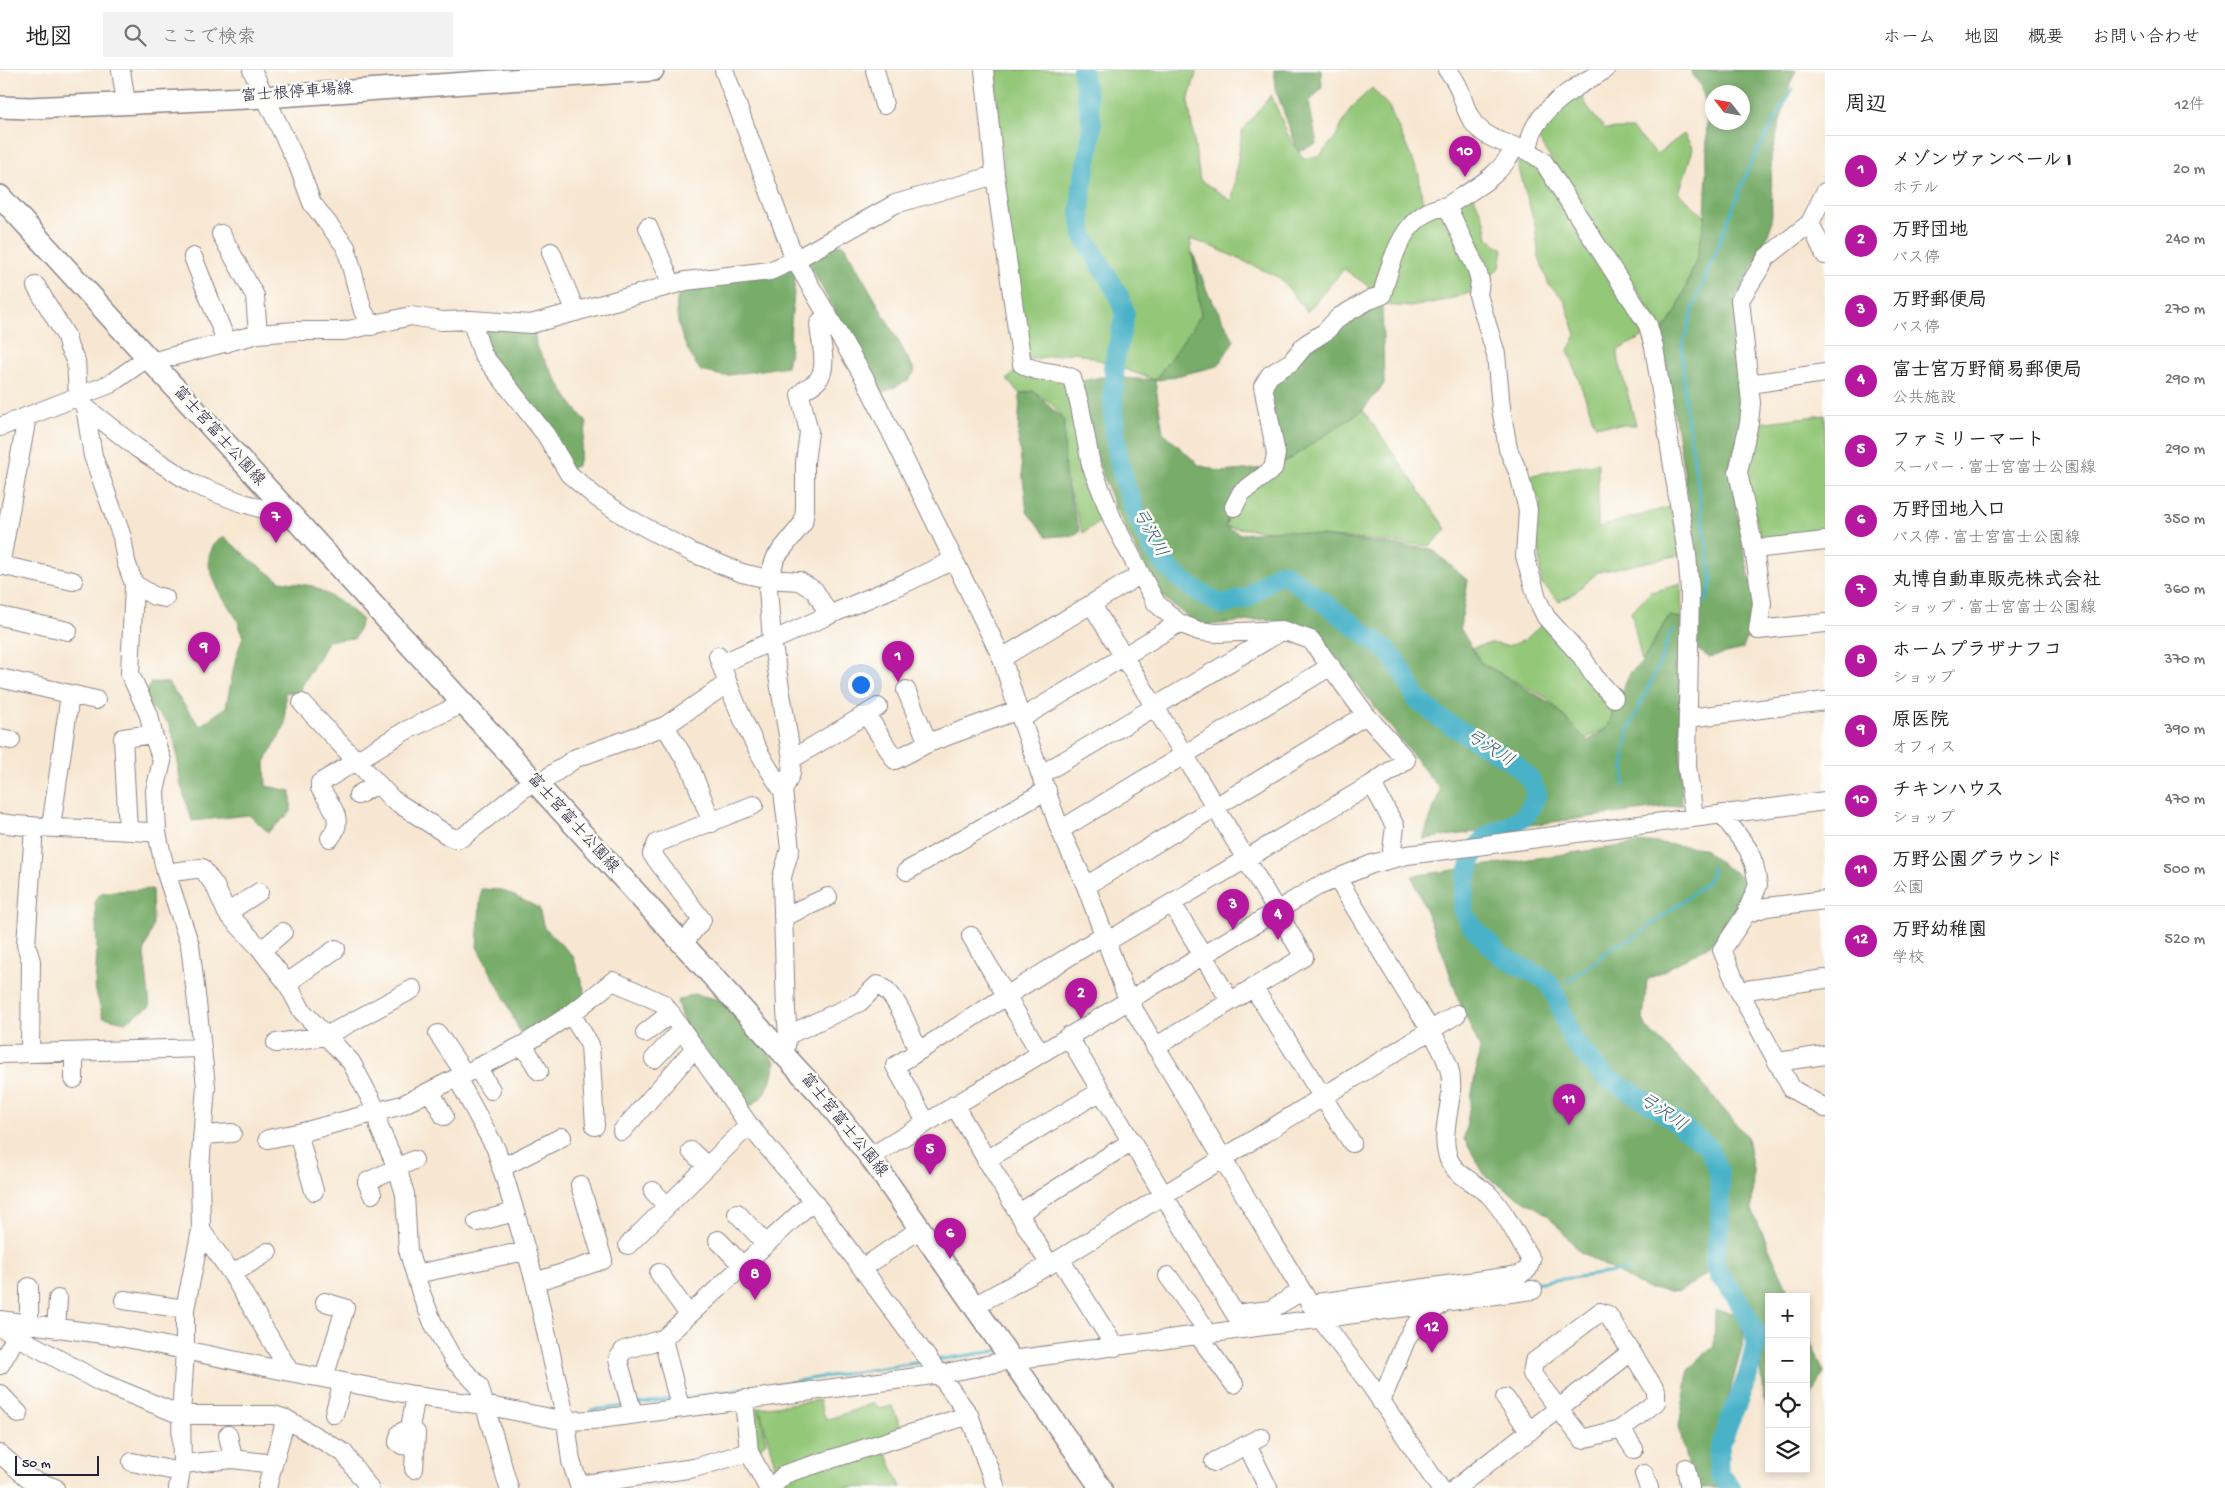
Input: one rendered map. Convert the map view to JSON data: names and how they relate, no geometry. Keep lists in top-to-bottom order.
{
  "streets": {
    "main road": ["富士根停車場線", "富士宮富士公園線"]
  },
  "water": ["弓沢川"],
  "scale_bar": "50 m",
  "north": "top left",
  "page": {
    "header": "地図",
    "search": "ここで検索",
    "nav": [
      "ホーム",
      "地図",
      "概要",
      "お問い合わせ"
    ],
    "heading": ["周辺", "12件"],
    "list": [
      {
        "mark": "1",
        "name": "メゾンヴァンベール I",
        "note": "ホテル",
        "value": "20 m"
      },
      {
        "mark": "2",
        "name": "万野団地",
        "note": "バス停",
        "value": "240 m"
      },
      {
        "mark": "3",
        "name": "万野郵便局",
        "note": "バス停",
        "value": "270 m"
      },
      {
        "mark": "4",
        "name": "富士宮万野簡易郵便局",
        "note": "公共施設",
        "value": "290 m"
      },
      {
        "mark": "5",
        "name": "ファミリーマート",
        "note": "スーパー · 富士宮富士公園線",
        "value": "290 m"
      },
      {
        "mark": "6",
        "name": "万野団地入口",
        "note": "バス停 · 富士宮富士公園線",
        "value": "350 m"
      },
      {
        "mark": "7",
        "name": "丸博自動車販売株式会社",
        "note": "ショップ · 富士宮富士公園線",
        "value": "360 m"
      },
      {
        "mark": "8",
        "name": "ホームプラザナフコ",
        "note": "ショップ",
        "value": "370 m"
      },
      {
        "mark": "9",
        "name": "原医院",
        "note": "オフィス",
        "value": "390 m"
      },
      {
        "mark": "10",
        "name": "チキンハウス",
        "note": "ショップ",
        "value": "470 m"
      },
      {
        "mark": "11",
        "name": "万野公園グラウンド",
        "note": "公園",
        "value": "500 m"
      },
      {
        "mark": "12",
        "name": "万野幼稚園",
        "note": "学校",
        "value": "520 m"
      }
    ],
    "pins": [
      "10",
      "7",
      "9",
      "1",
      "3",
      "4",
      "2",
      "11",
      "5",
      "6",
      "8",
      "12"
    ],
    "map_buttons": ["+", "−"],
    "scale": "50 m"
  }
}
